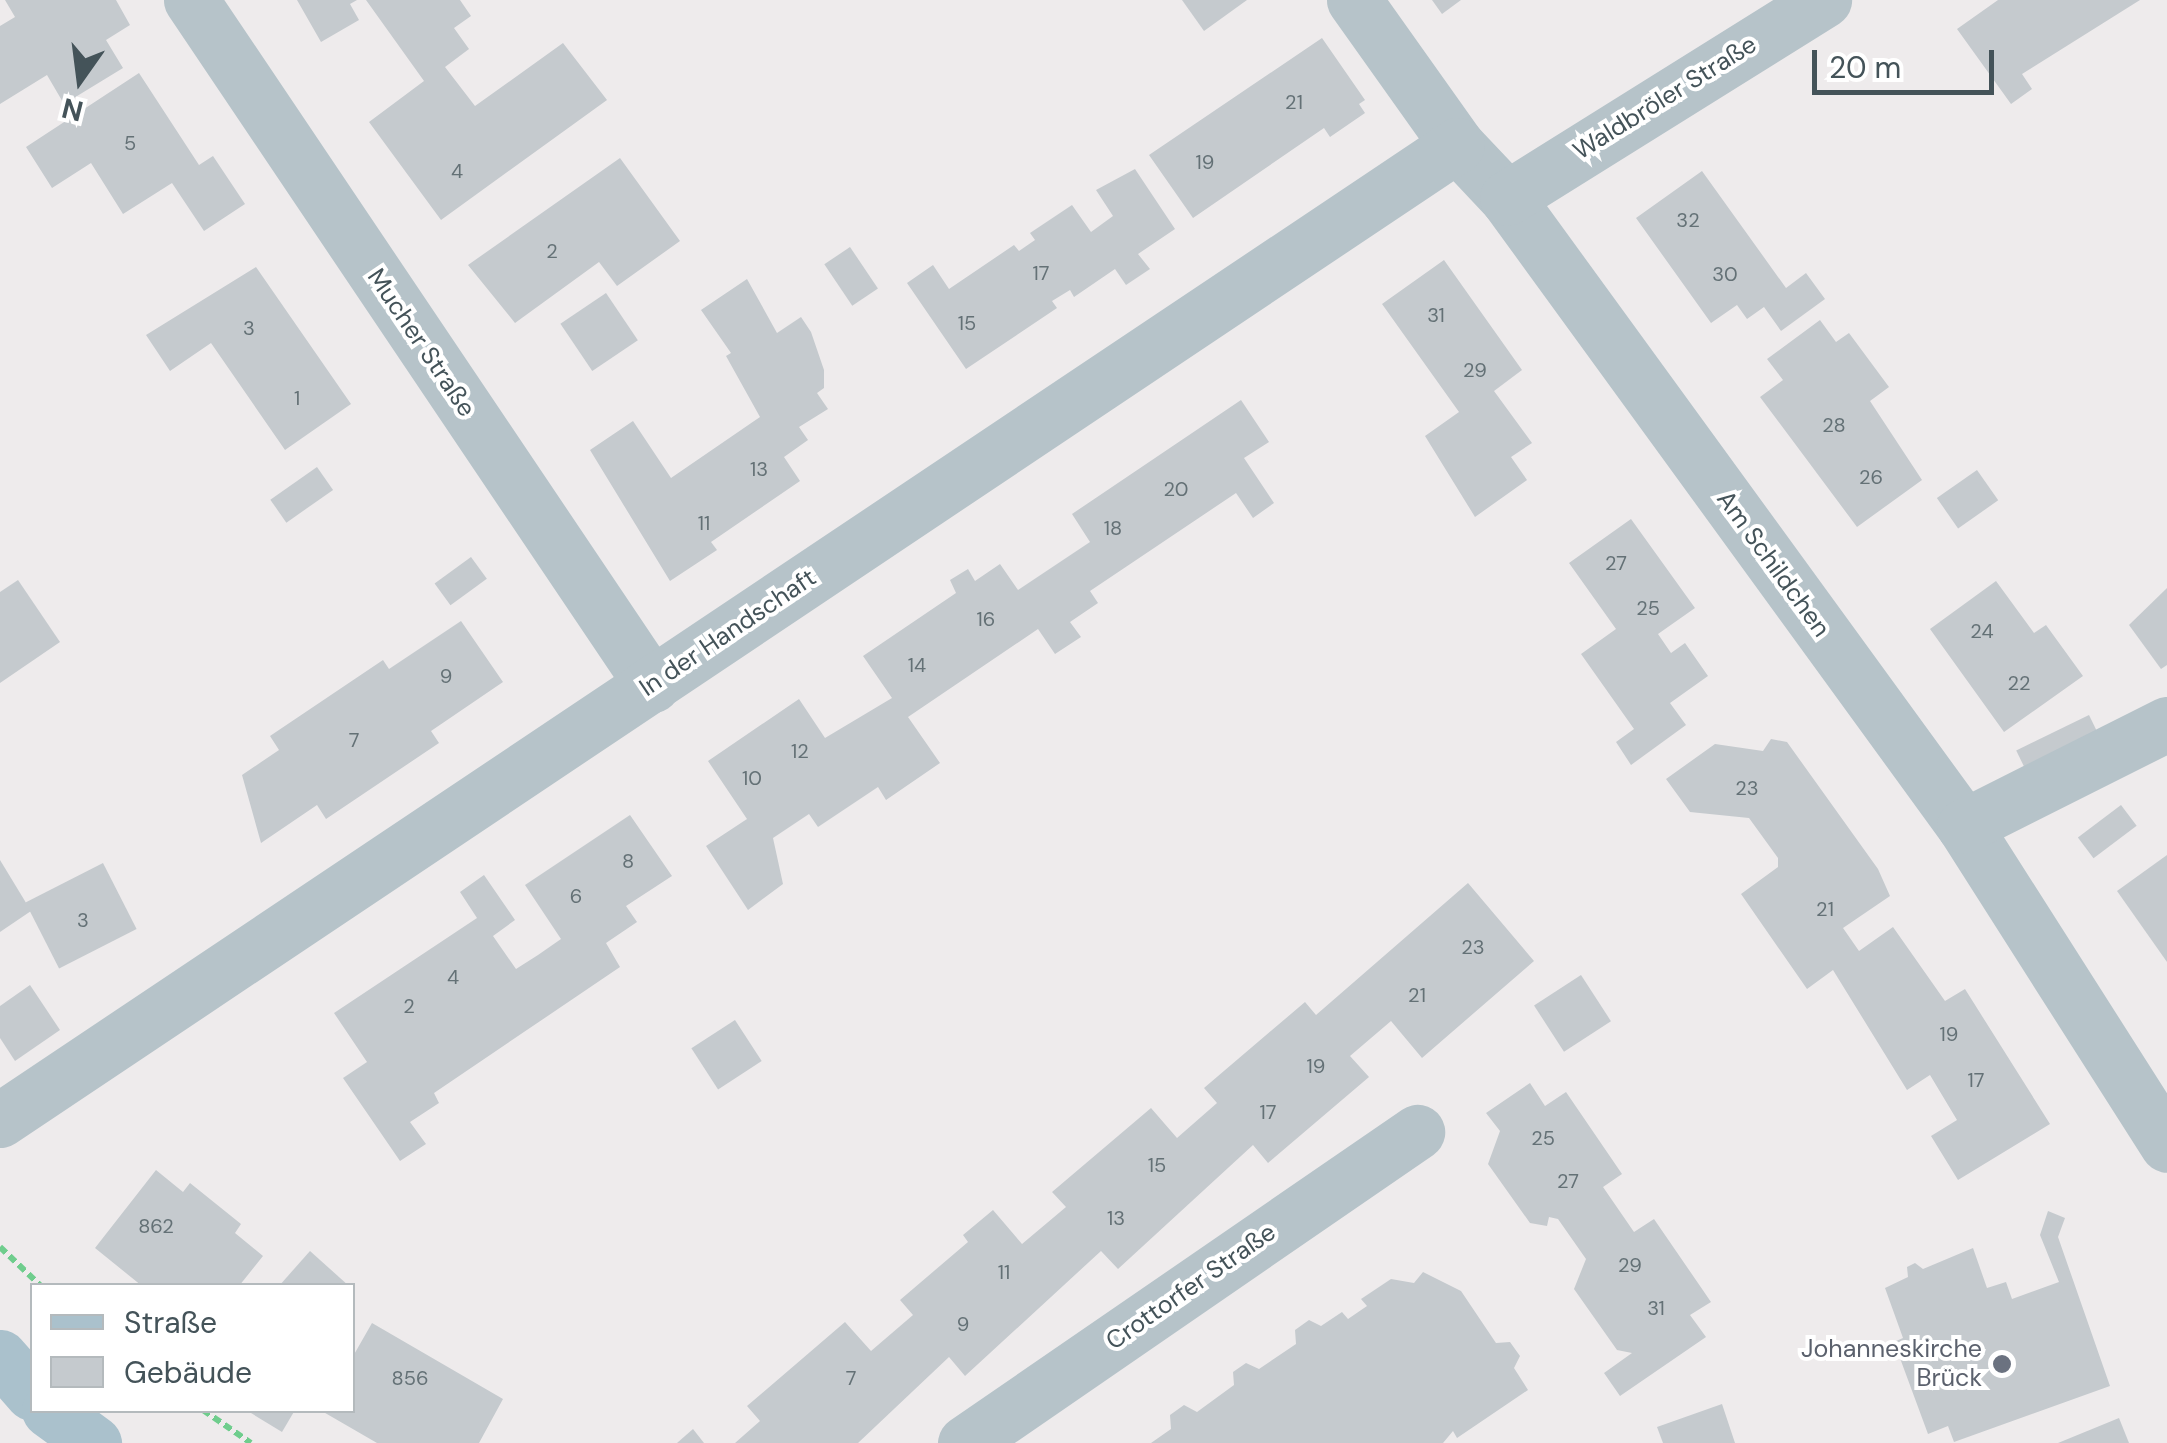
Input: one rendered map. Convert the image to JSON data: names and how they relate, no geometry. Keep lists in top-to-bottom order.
{
  "streets": {
    "street": [
      "Waldbröler Straße",
      "Mucher Straße",
      "Am Schildchen",
      "In der Handschaft",
      "Crottorfer Straße"
    ]
  },
  "crossings": [
    ["Waldbröler Straße", "Am Schildchen"],
    ["Mucher Straße", "In der Handschaft"],
    ["Am Schildchen", "In der Handschaft"]
  ],
  "places": ["Johanneskirche Brück"],
  "house_numbers": [
    "21",
    "5",
    "19",
    "4",
    "32",
    "2",
    "17",
    "30",
    "31",
    "15",
    "3",
    "29",
    "1",
    "28",
    "13",
    "26",
    "20",
    "11",
    "18",
    "27",
    "25",
    "16",
    "24",
    "14",
    "9",
    "22",
    "7",
    "12",
    "10",
    "23",
    "8",
    "6",
    "21",
    "3",
    "23",
    "4",
    "21",
    "2",
    "19",
    "19",
    "17",
    "17",
    "25",
    "15",
    "27",
    "13",
    "862",
    "29",
    "11",
    "31",
    "9",
    "856",
    "7"
  ],
  "legend": ["Straße", "Gebäude"],
  "scale_bar": "20 m",
  "north": "bottom"
}
